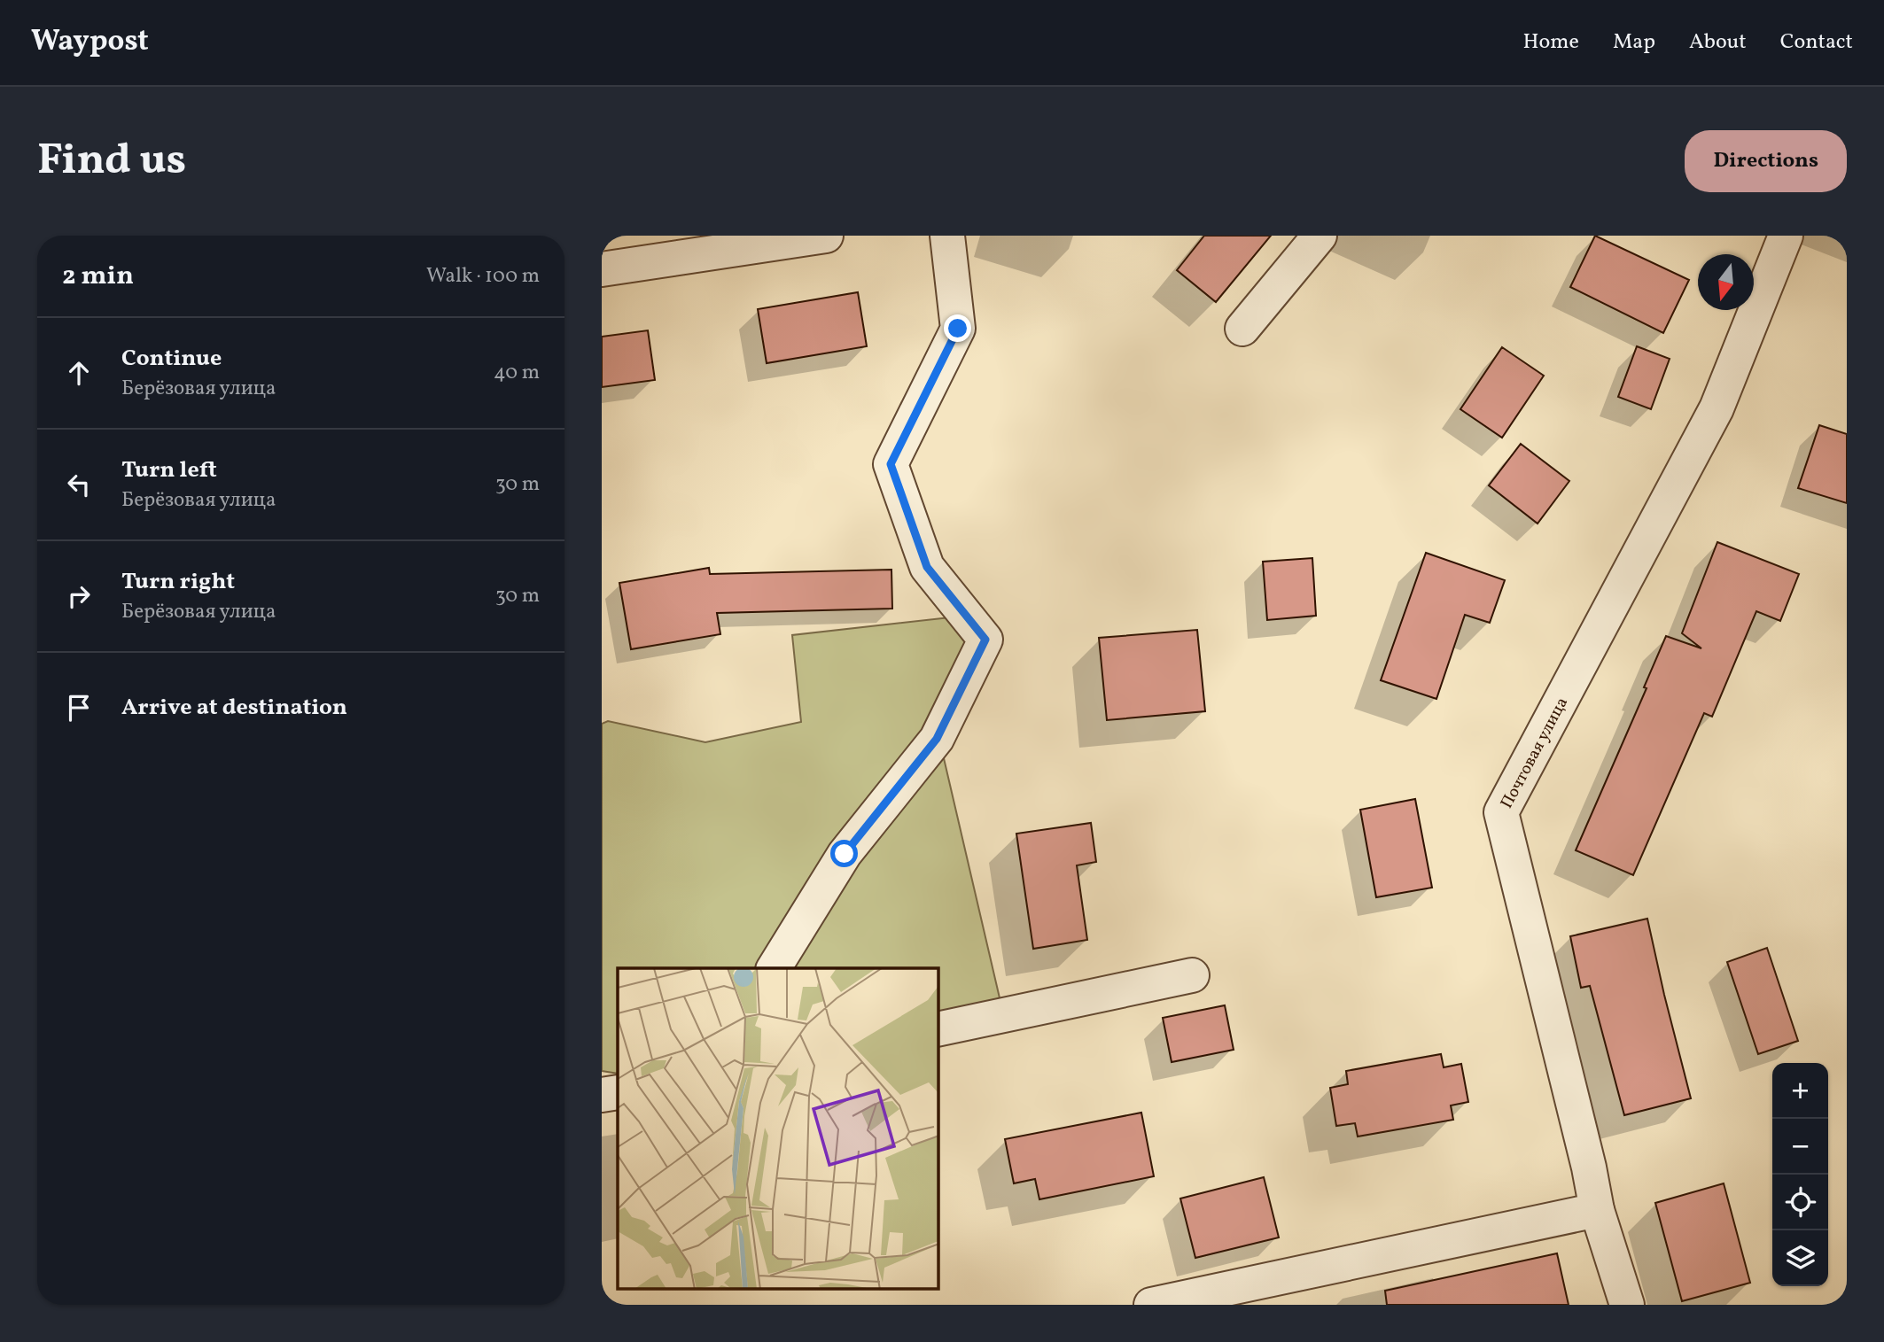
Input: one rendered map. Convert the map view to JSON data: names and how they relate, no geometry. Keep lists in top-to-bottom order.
{
  "streets": {
    "street": ["Почтовая улица"]
  },
  "north": "bottom",
  "page": {
    "header": "Waypost",
    "nav": [
      "Home",
      "Map",
      "About",
      "Contact"
    ],
    "buttons": "Directions",
    "title": "Find us",
    "heading": ["2 min", "Walk · 100 m"],
    "list": [
      ["Continue", "Берёзовая улица", "40 m"],
      ["Turn left", "Берёзовая улица", "30 m"],
      ["Turn right", "Берёзовая улица", "30 m"],
      "Arrive at destination"
    ],
    "map_buttons": ["+", "−"]
  }
}
